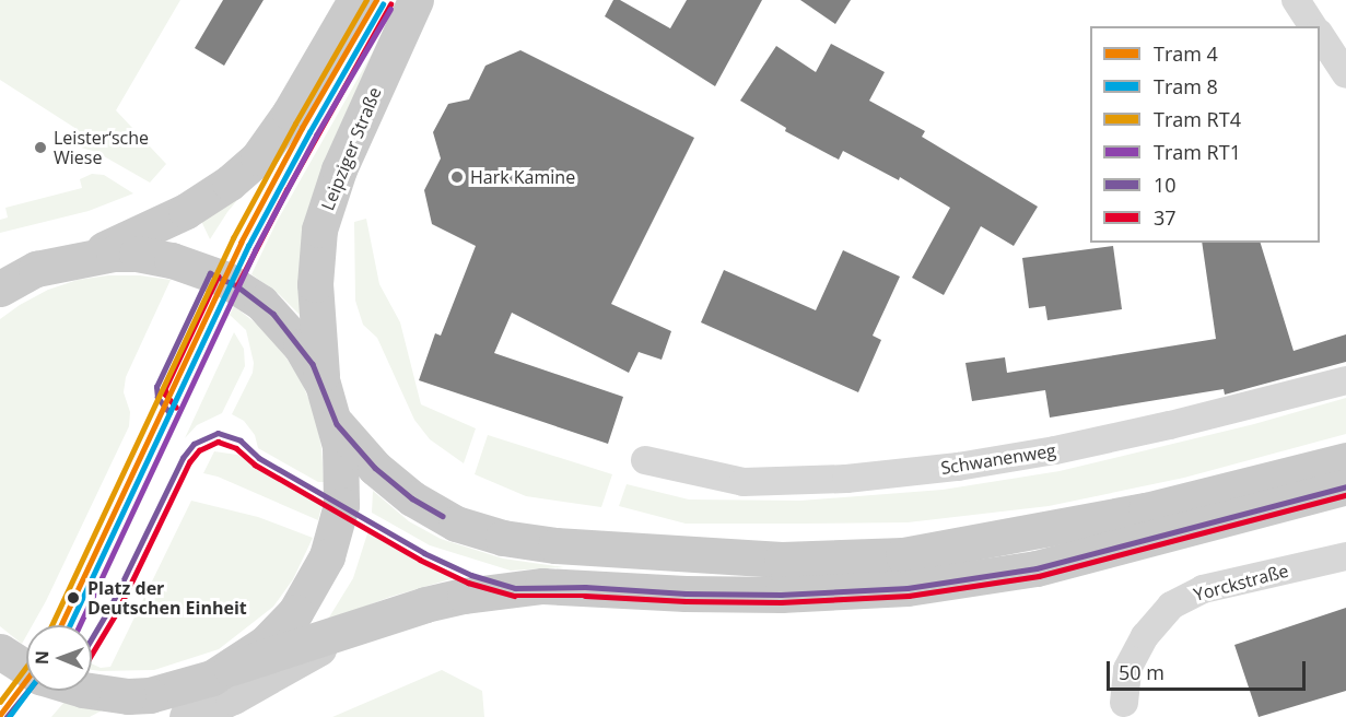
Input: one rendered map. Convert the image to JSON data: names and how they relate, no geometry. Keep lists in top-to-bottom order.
{
  "streets": {
    "main road": ["Leipziger Straße"],
    "street": ["Schwanenweg", "Yorckstraße"]
  },
  "places": ["Leister‘sche Wiese", "Hark Kamine", "Platz der Deutschen Einheit"],
  "lines": [
    "tram line 4",
    "tram line RT4",
    "tram line 8",
    "transit line 37",
    "tram line RT1",
    "transit line 10"
  ],
  "legend": [
    "Tram 4",
    "Tram 8",
    "Tram RT4",
    "Tram RT1",
    "10",
    "37"
  ],
  "scale_bar": "50 m",
  "north": "left"
}
